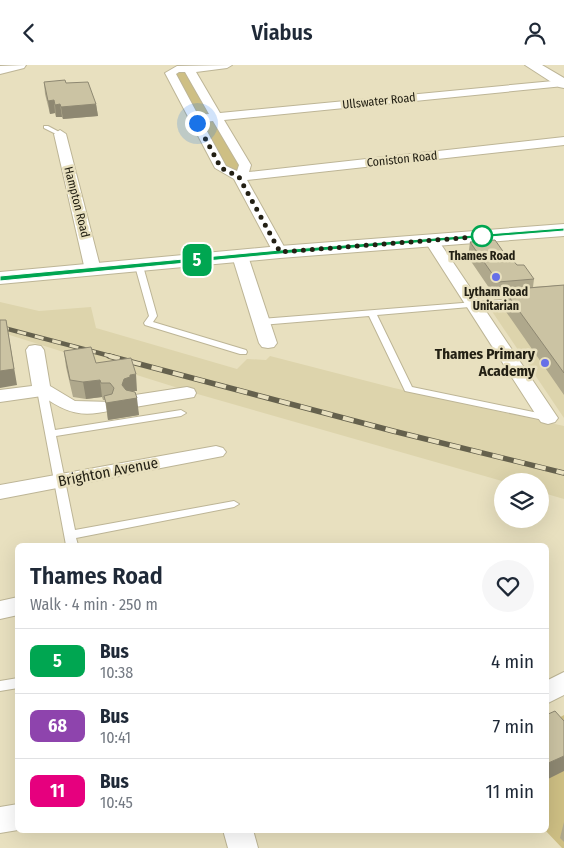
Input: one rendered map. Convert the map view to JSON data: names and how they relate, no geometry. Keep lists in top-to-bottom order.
{
  "streets": {
    "street": [
      "Ullswater Road",
      "Coniston Road",
      "Hampton Road",
      "Brighton Avenue"
    ]
  },
  "places": ["Thames Road", "Lytham Road Unitarian", "Thames Primary Academy"],
  "lines": ["bus line 5"],
  "page": {
    "header": "Viabus",
    "on_map": "5",
    "heading": ["Thames Road", "Walk · 4 min · 250 m"],
    "list": [
      {
        "mark": "5",
        "name": "Bus",
        "note": "10:38",
        "value": "4 min"
      },
      {
        "mark": "68",
        "name": "Bus",
        "note": "10:41",
        "value": "7 min"
      },
      {
        "mark": "11",
        "name": "Bus",
        "note": "10:45",
        "value": "11 min"
      }
    ]
  }
}
